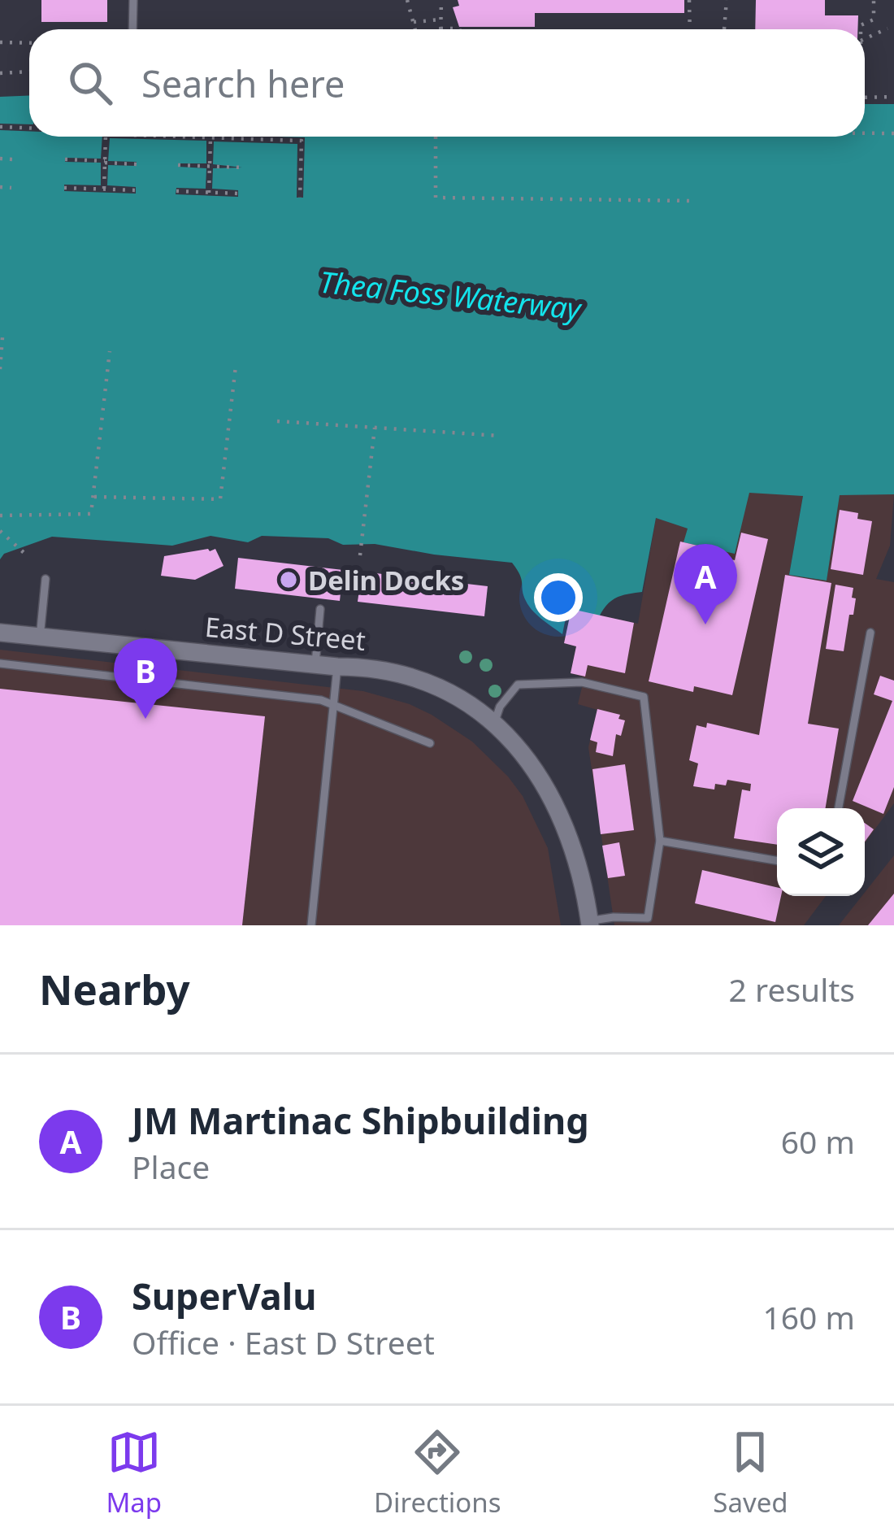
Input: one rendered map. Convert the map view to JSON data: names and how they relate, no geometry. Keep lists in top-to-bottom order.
{
  "streets": {
    "street": ["East D Street"]
  },
  "water": ["Thea Foss Waterway"],
  "places": ["Delin Docks"],
  "page": {
    "search": "Search here",
    "pins": ["A", "B"],
    "heading": ["Nearby", "2 results"],
    "list": [
      {
        "mark": "A",
        "name": "JM Martinac Shipbuilding",
        "note": "Place",
        "value": "60 m"
      },
      {
        "mark": "B",
        "name": "SuperValu",
        "note": "Office · East D Street",
        "value": "160 m"
      }
    ],
    "nav": ["Map", "Directions", "Saved"]
  }
}
